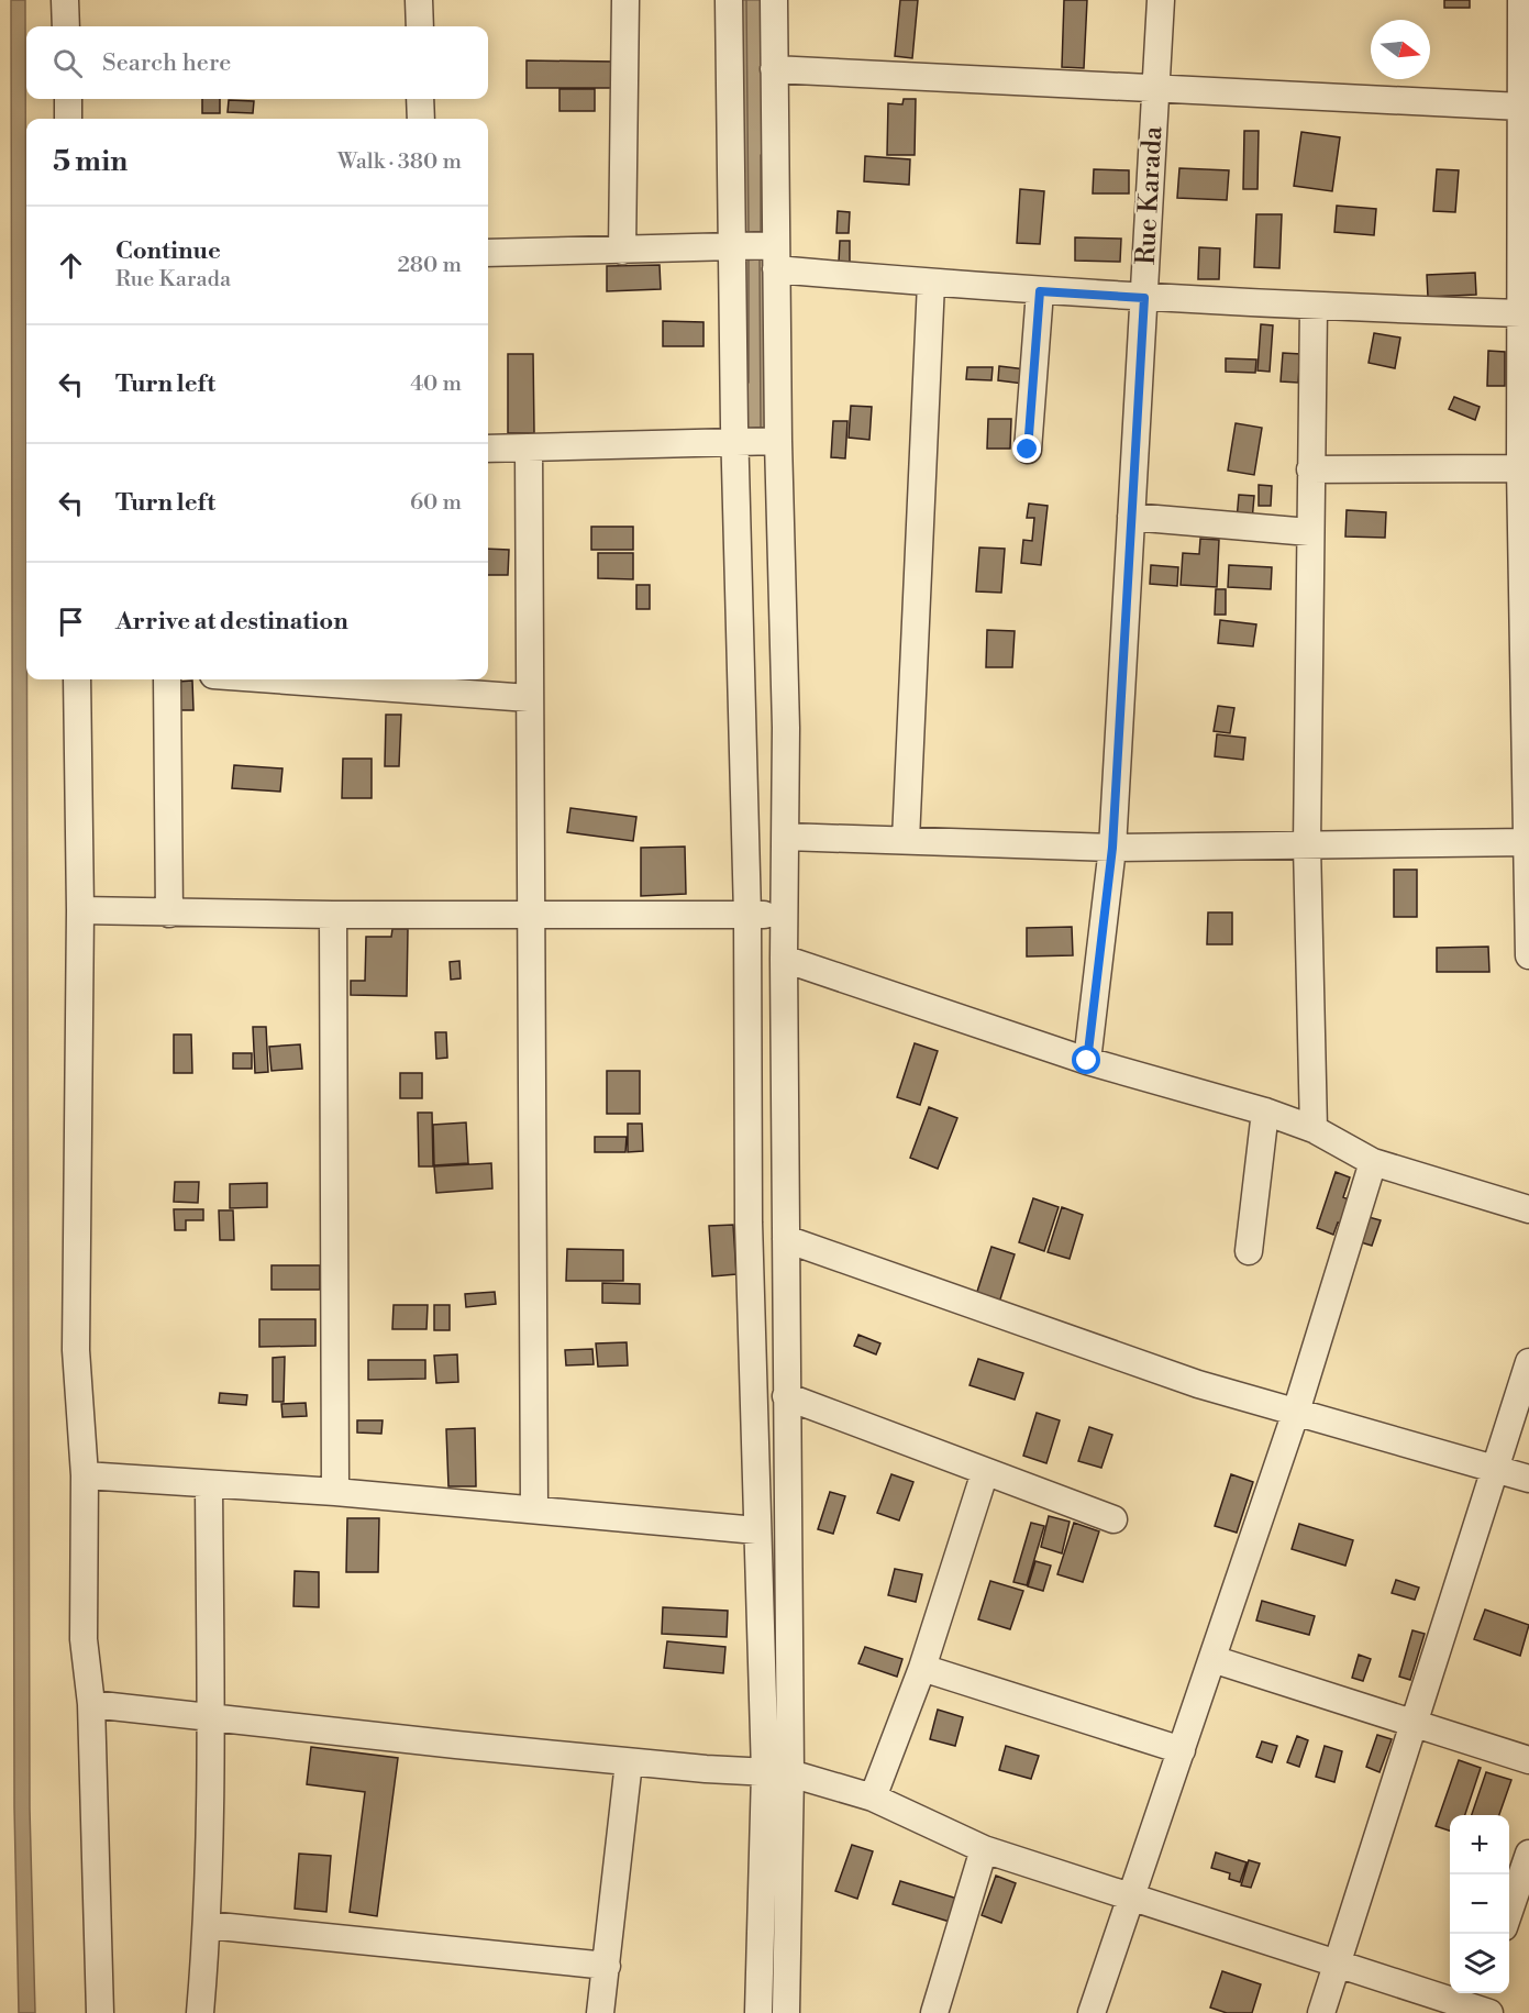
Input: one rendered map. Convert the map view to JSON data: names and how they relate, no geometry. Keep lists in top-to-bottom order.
{
  "streets": {
    "street": ["Rue Karada"]
  },
  "north": "right",
  "page": {
    "search": "Search here",
    "heading": ["5 min", "Walk · 380 m"],
    "list": [
      ["Continue", "Rue Karada", "280 m"],
      ["Turn left", "40 m"],
      ["Turn left", "60 m"],
      "Arrive at destination"
    ],
    "map_buttons": ["+", "−"]
  }
}
